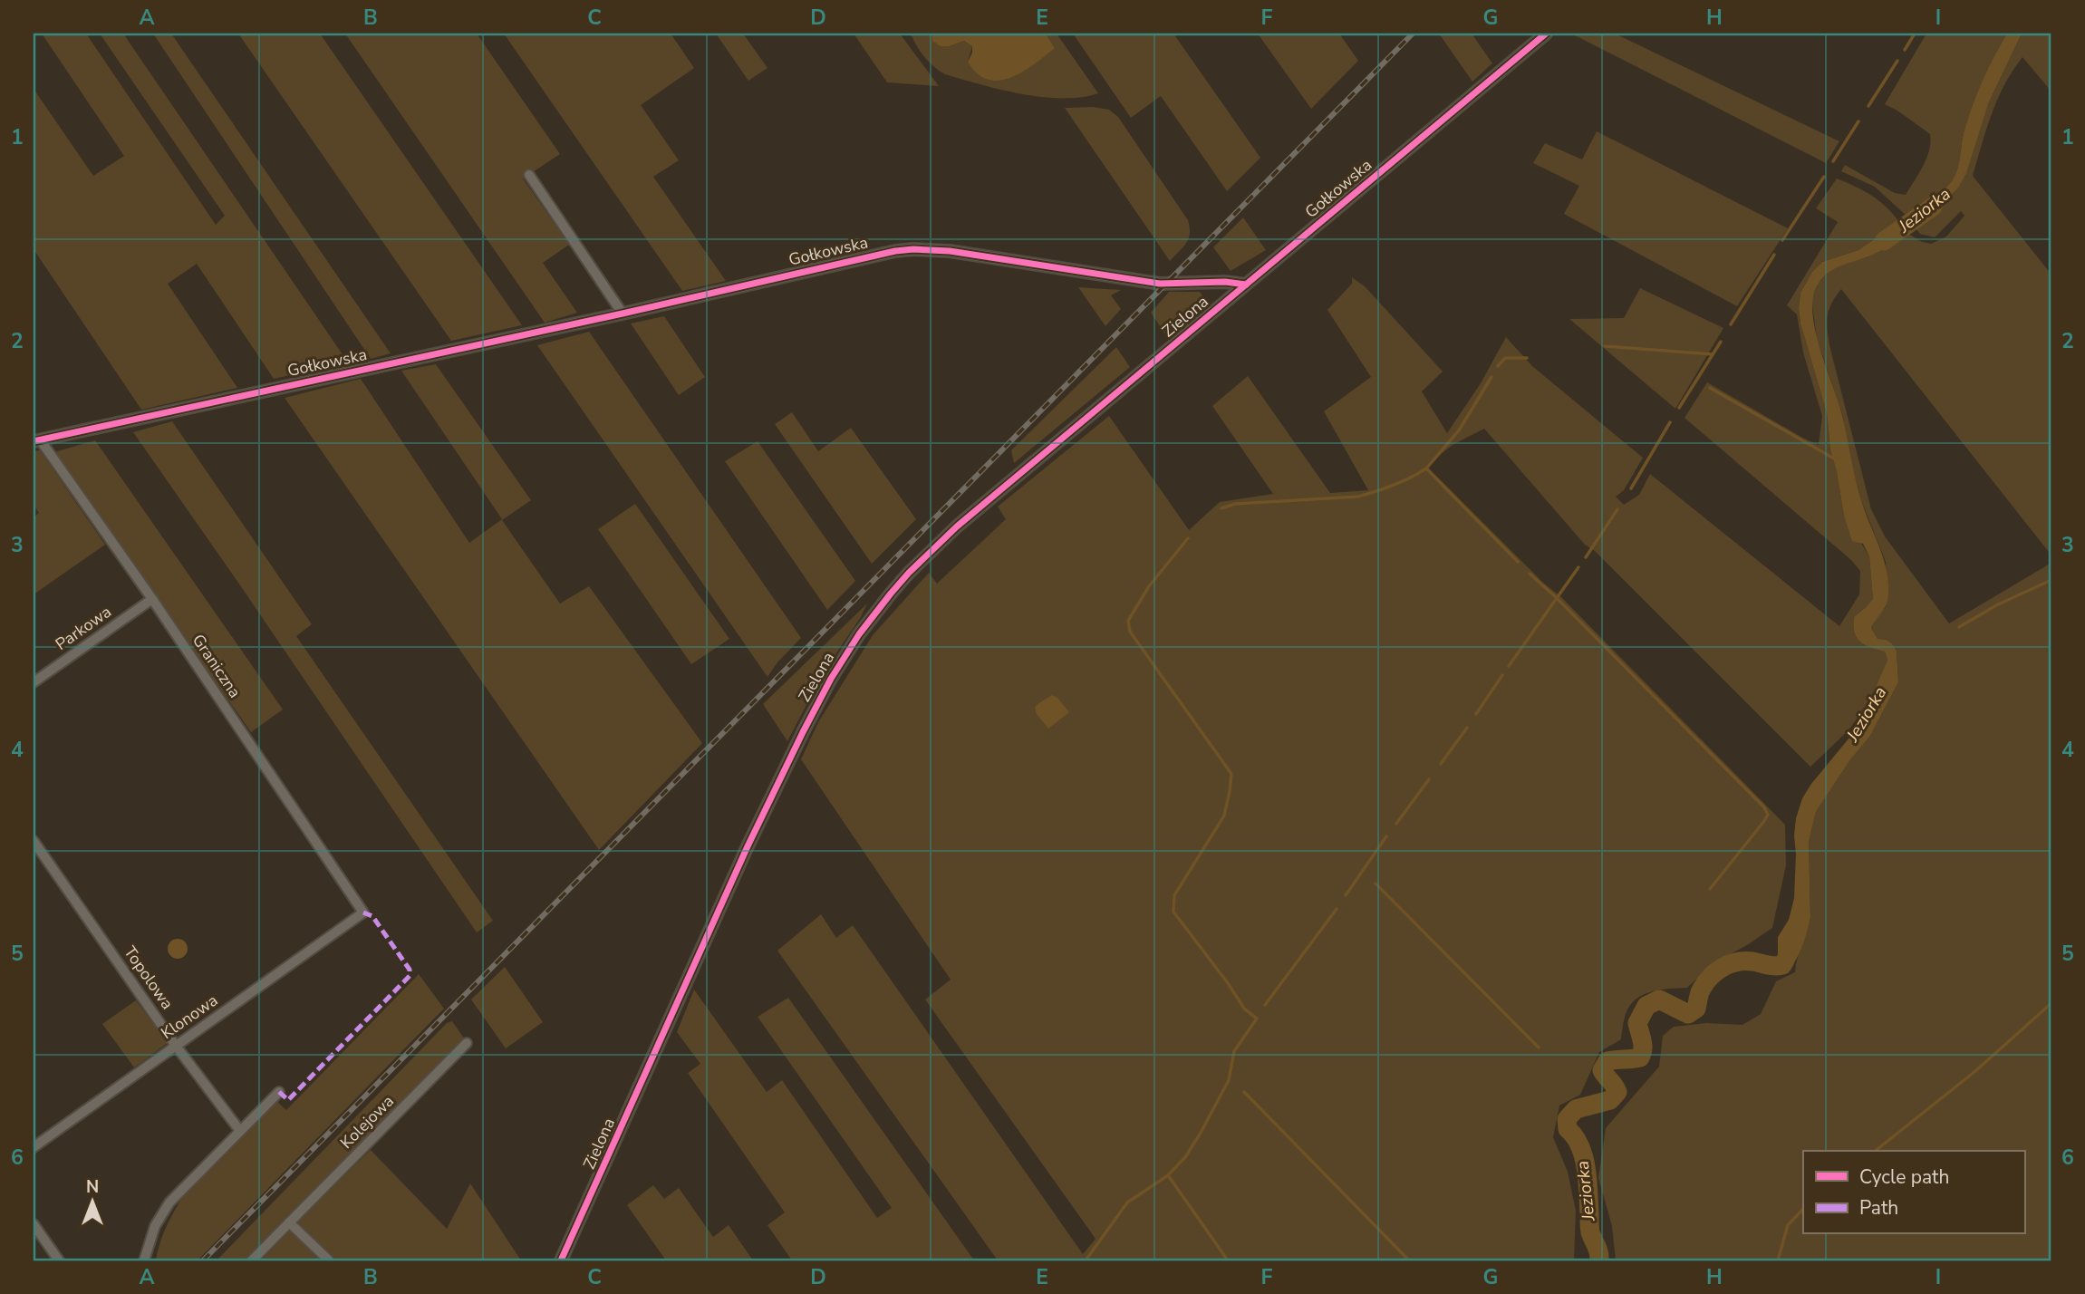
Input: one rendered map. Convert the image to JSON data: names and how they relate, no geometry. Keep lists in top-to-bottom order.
{
  "streets": {
    "street": [
      "Gołkowska",
      "Zielona",
      "Parkowa",
      "Graniczna",
      "Topolowa",
      "Klonowa",
      "Kolejowa"
    ]
  },
  "crossings": [
    ["Gołkowska", "Zielona"],
    ["Gołkowska", "Graniczna"],
    ["Parkowa", "Graniczna"],
    ["Graniczna", "Klonowa"],
    ["Topolowa", "Klonowa"]
  ],
  "water": ["Jeziorka"],
  "legend": ["Cycle path", "Path"],
  "north": "top",
  "grid": {
    "columns": [
      "A",
      "B",
      "C",
      "D",
      "E",
      "F",
      "G",
      "H",
      "I"
    ],
    "rows": [
      "1",
      "2",
      "3",
      "4",
      "5",
      "6"
    ]
  }
}
